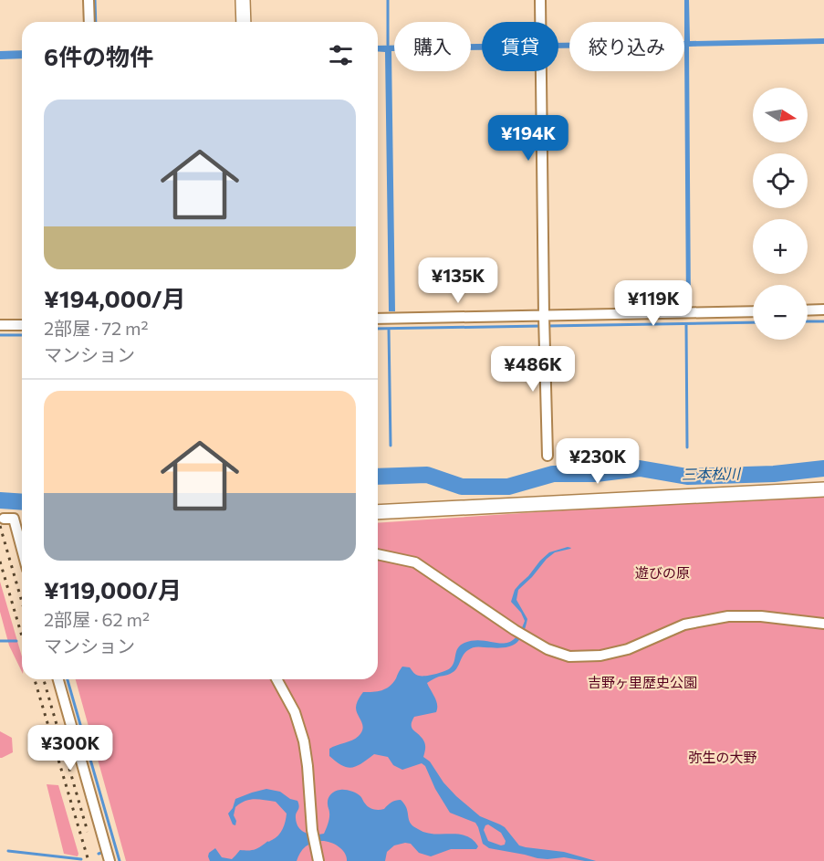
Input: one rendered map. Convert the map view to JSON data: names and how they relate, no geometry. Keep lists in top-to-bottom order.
{
  "water": ["三本松川"],
  "parks": ["遊びの原", "吉野ヶ里歴史公園", "弥生の大野"],
  "north": "right",
  "page": {
    "chip": ["購入", "賃貸", "絞り込み"],
    "heading": "6件の物件",
    "map_buttons": ["+", "−"],
    "list": [
      {
        "name": "¥194,000/月",
        "note": "2部屋 · 72 m² · マンション"
      },
      {
        "name": "¥119,000/月",
        "note": "2部屋 · 62 m² · マンション"
      }
    ],
    "price": [
      "¥194K",
      "¥135K",
      "¥119K",
      "¥486K",
      "¥230K",
      "¥300K"
    ]
  }
}
